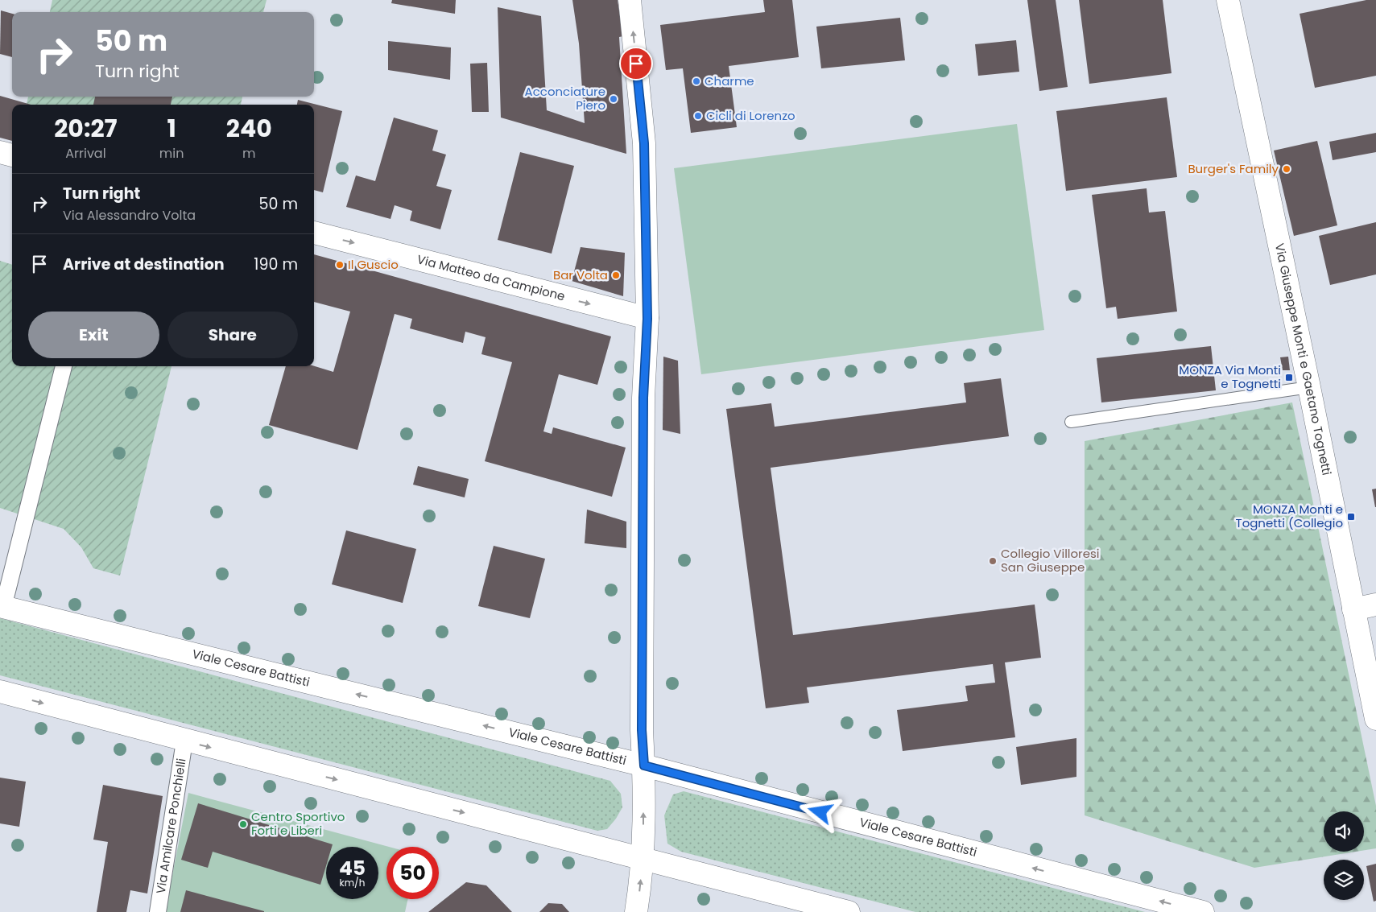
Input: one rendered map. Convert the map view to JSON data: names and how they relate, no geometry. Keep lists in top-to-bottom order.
{
  "streets": {
    "main road": ["Via Matteo da Campione", "Via Giuseppe Monti e Gaetano Tognetti", "Viale Cesare Battisti"],
    "street": ["Via Amilcare Ponchielli"]
  },
  "one_way": ["Via Matteo da Campione"],
  "places": {
    "other": [
      "Charme",
      "Acconciature Piero",
      "Cicli di Lorenzo",
      "Burger's Family",
      "Il Guscio",
      "Bar Volta",
      "Collegio Villoresi San Giuseppe",
      "Centro Sportivo Forti e Liberi"
    ],
    "transit": ["MONZA Via Monti e Tognetti", "MONZA Monti e Tognetti (Collegio"]
  },
  "page": {
    "turn": ["50 m", "Turn right"],
    "eta": [
      "20:27",
      "Arrival",
      "1",
      "min",
      "240",
      "m"
    ],
    "list": [
      {
        "name": "Turn right",
        "note": "Via Alessandro Volta",
        "value": "50 m"
      },
      {
        "name": "Arrive at destination",
        "value": "190 m"
      }
    ],
    "buttons": ["Exit", "Share"],
    "speed": "45 km/h",
    "limit": "50"
  }
}
